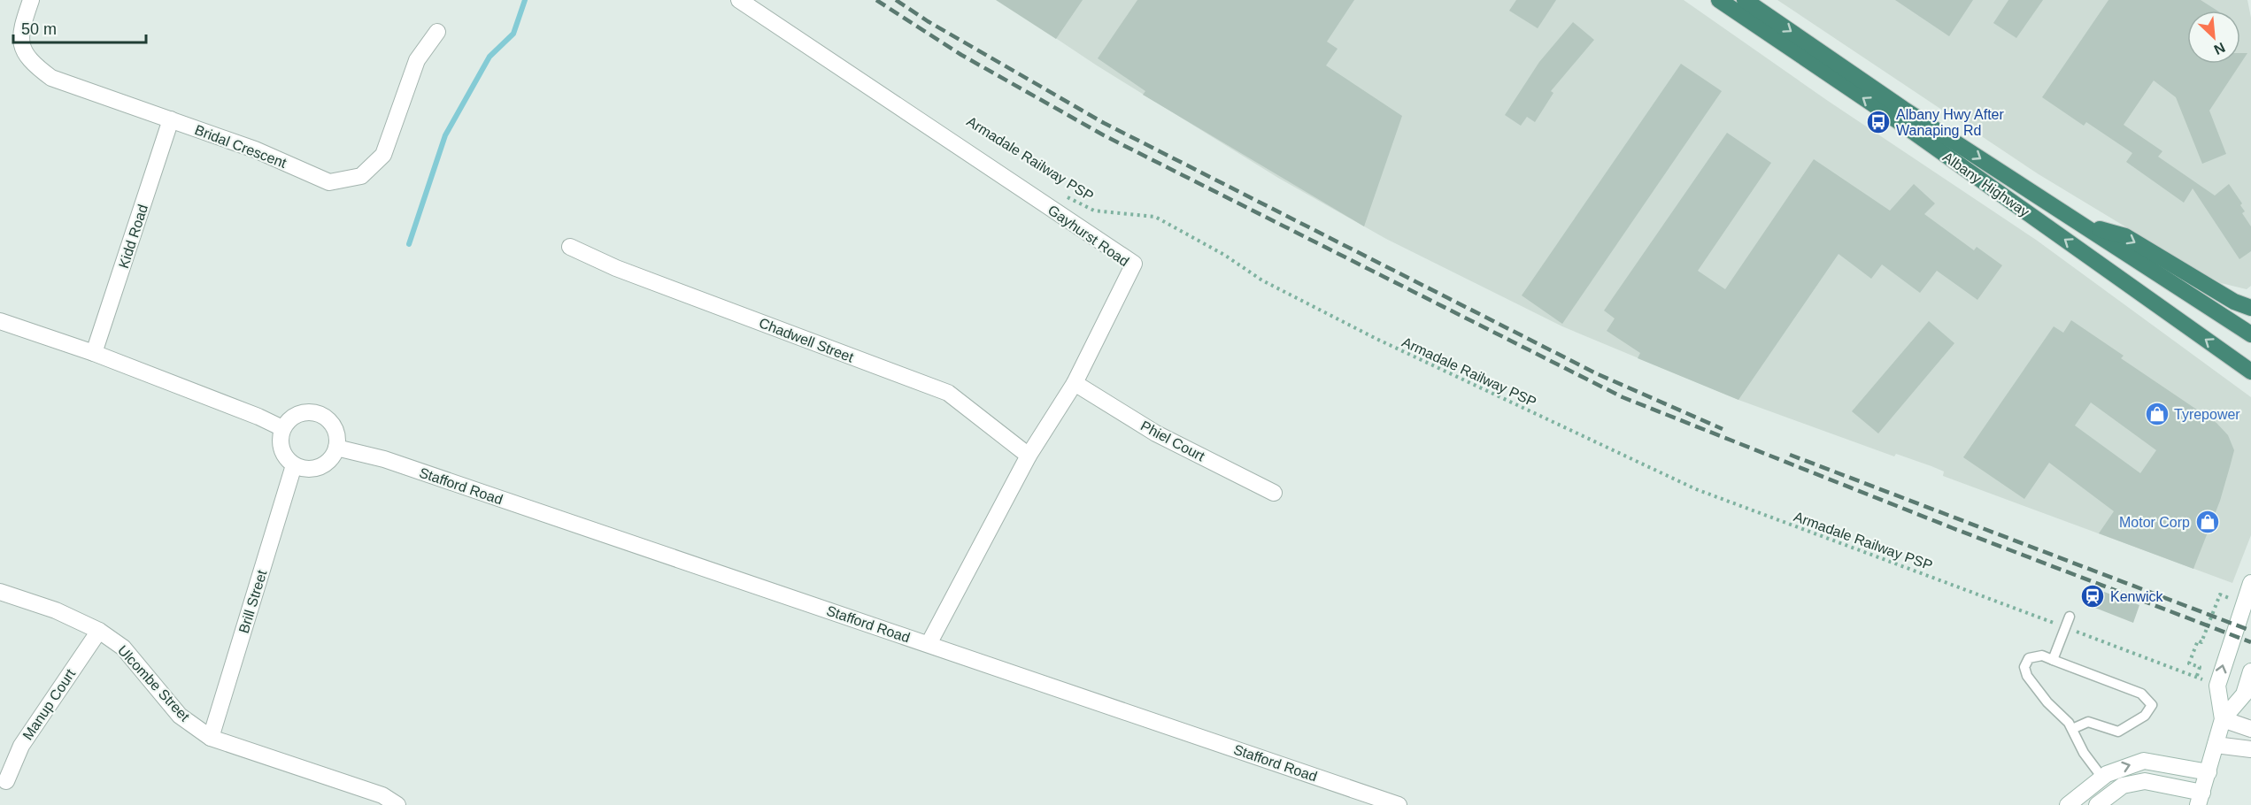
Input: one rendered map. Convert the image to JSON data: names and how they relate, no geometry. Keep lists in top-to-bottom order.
{
  "streets": {
    "highway": ["Albany Highway"],
    "street": [
      "Bridal Crescent",
      "Gayhurst Road",
      "Kidd Road",
      "Chadwell Street",
      "Phiel Court",
      "Stafford Road",
      "Brill Street",
      "Ulcombe Street",
      "Manup Court"
    ],
    "path": ["Armadale Railway PSP"]
  },
  "crossings": [
    ["Bridal Crescent", "Kidd Road"],
    ["Gayhurst Road", "Chadwell Street"],
    ["Gayhurst Road", "Phiel Court"],
    ["Gayhurst Road", "Stafford Road"],
    ["Stafford Road", "Brill Street"],
    ["Brill Street", "Ulcombe Street"],
    ["Ulcombe Street", "Manup Court"]
  ],
  "places": {
    "bus stop": ["Albany Hwy After Wanaping Rd"],
    "shop": ["Tyrepower", "Motor Corp"],
    "station": ["Kenwick"]
  },
  "scale_bar": "50 m",
  "north": "bottom right"
}
